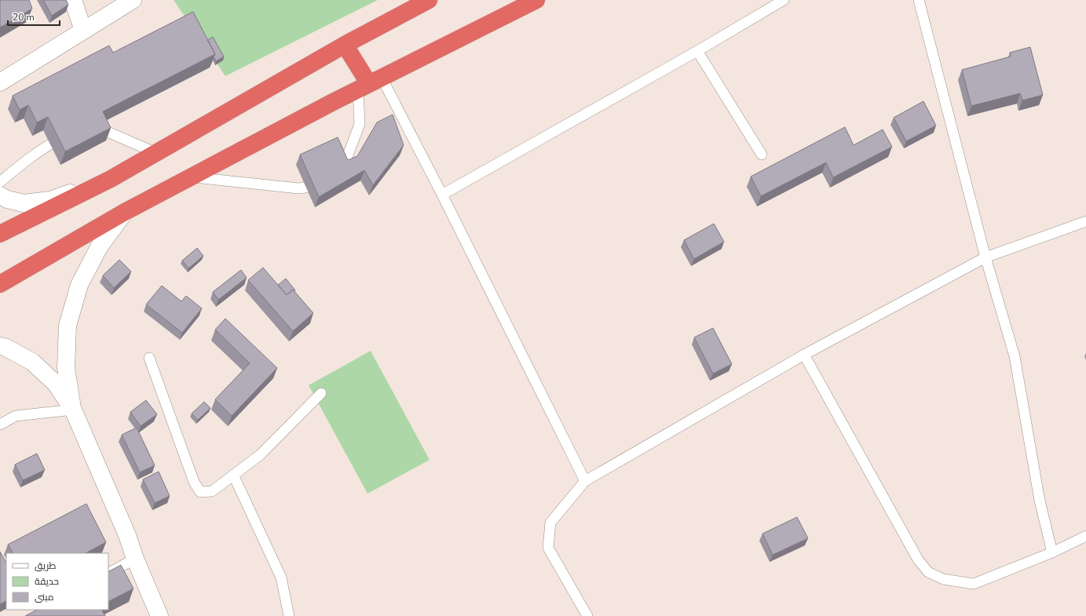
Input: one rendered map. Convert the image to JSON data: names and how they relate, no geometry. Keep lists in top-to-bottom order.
{
  "legend": ["طريق", "حديقة", "مبنى"],
  "scale_bar": "20 m"
}
